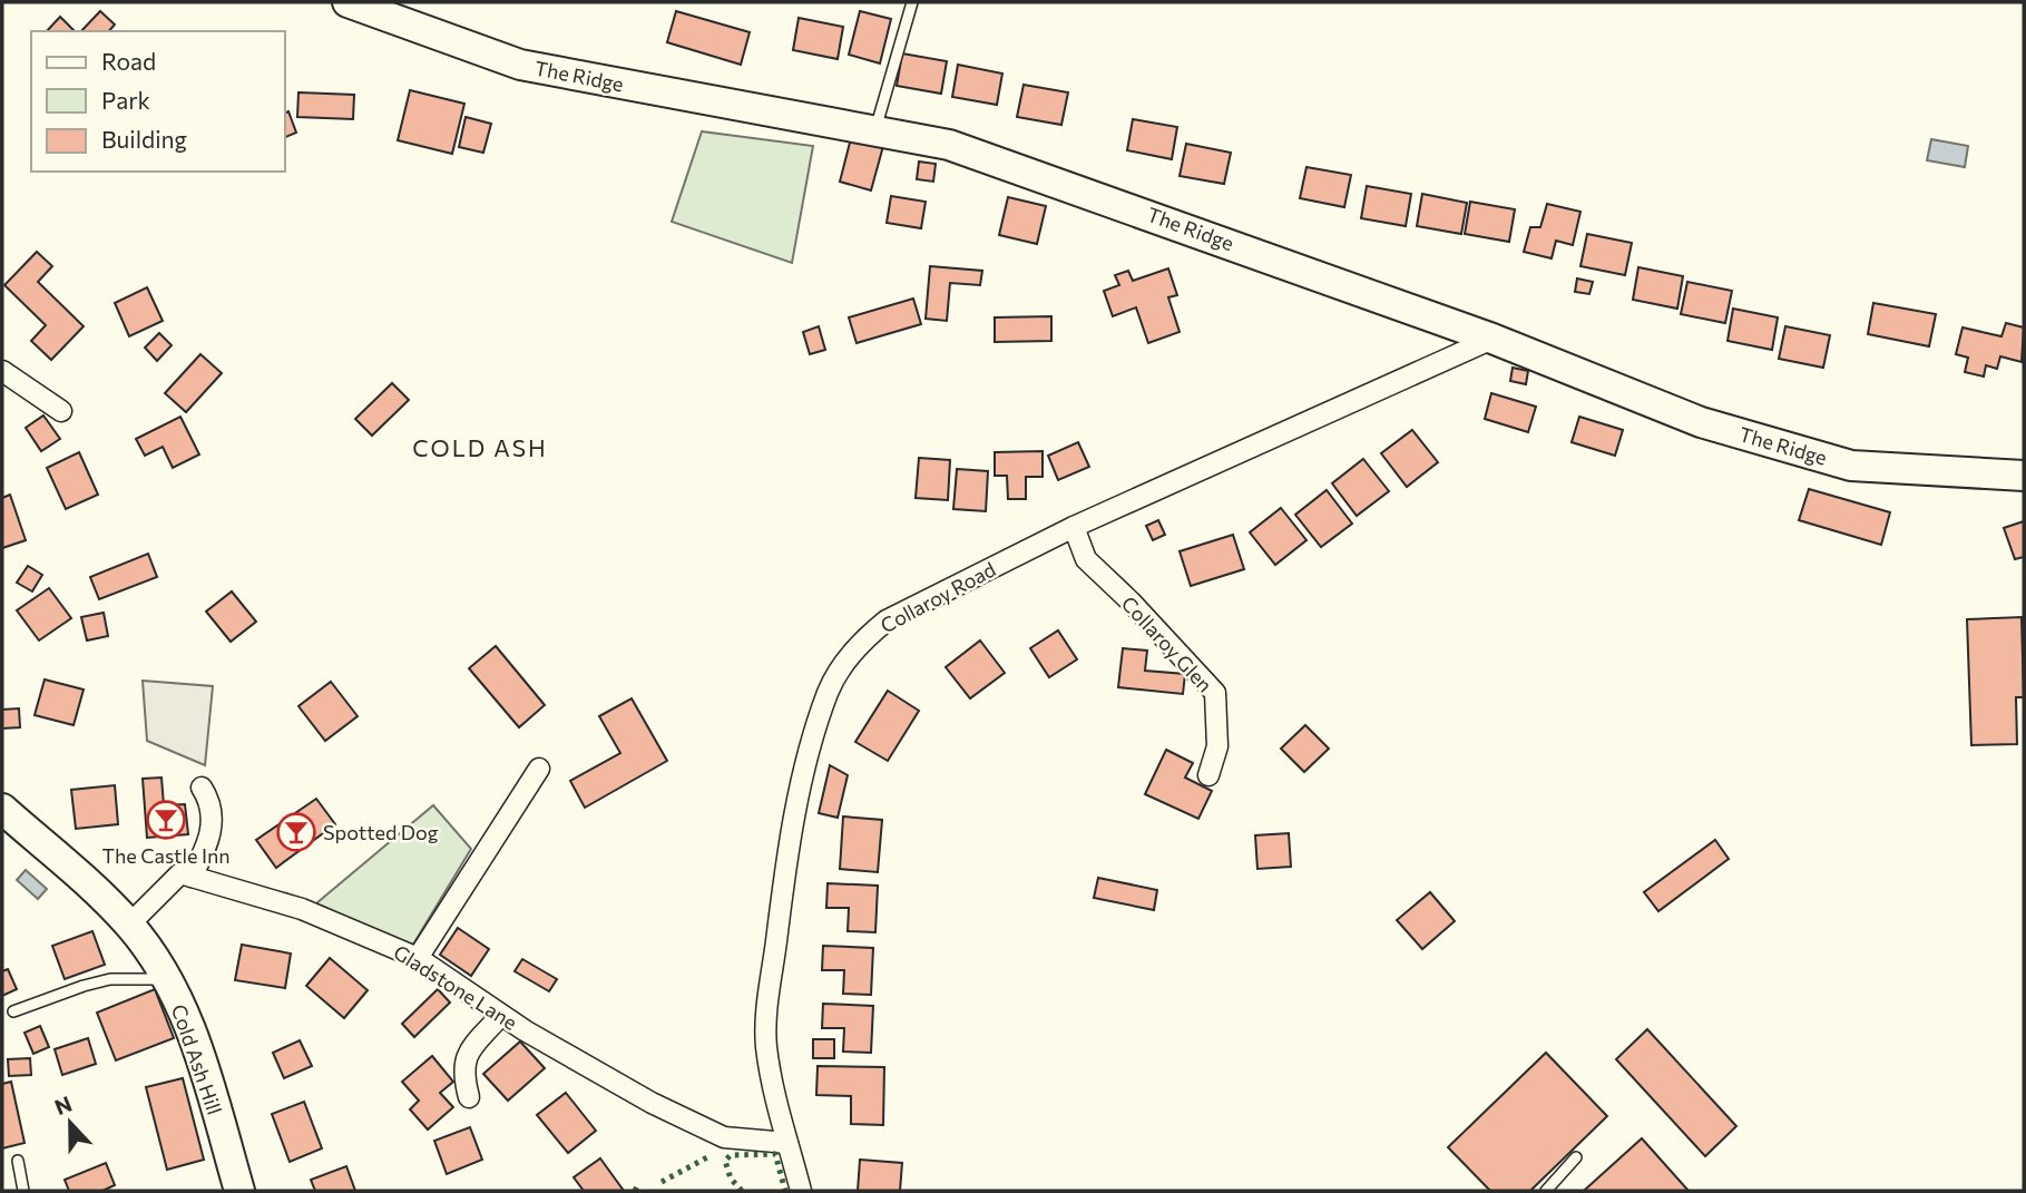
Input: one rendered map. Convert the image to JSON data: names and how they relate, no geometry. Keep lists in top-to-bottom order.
{
  "streets": {
    "street": [
      "The Ridge",
      "Collaroy Road",
      "Collaroy Glen",
      "Gladstone Lane",
      "Cold Ash Hill"
    ]
  },
  "crossings": [
    ["The Ridge", "Collaroy Road"],
    ["Collaroy Road", "Collaroy Glen"],
    ["Collaroy Road", "Gladstone Lane"]
  ],
  "districts": ["COLD ASH"],
  "places": {
    "bar": ["The Castle Inn", "Spotted Dog"]
  },
  "legend": ["Road", "Park", "Building"],
  "north": "top"
}
